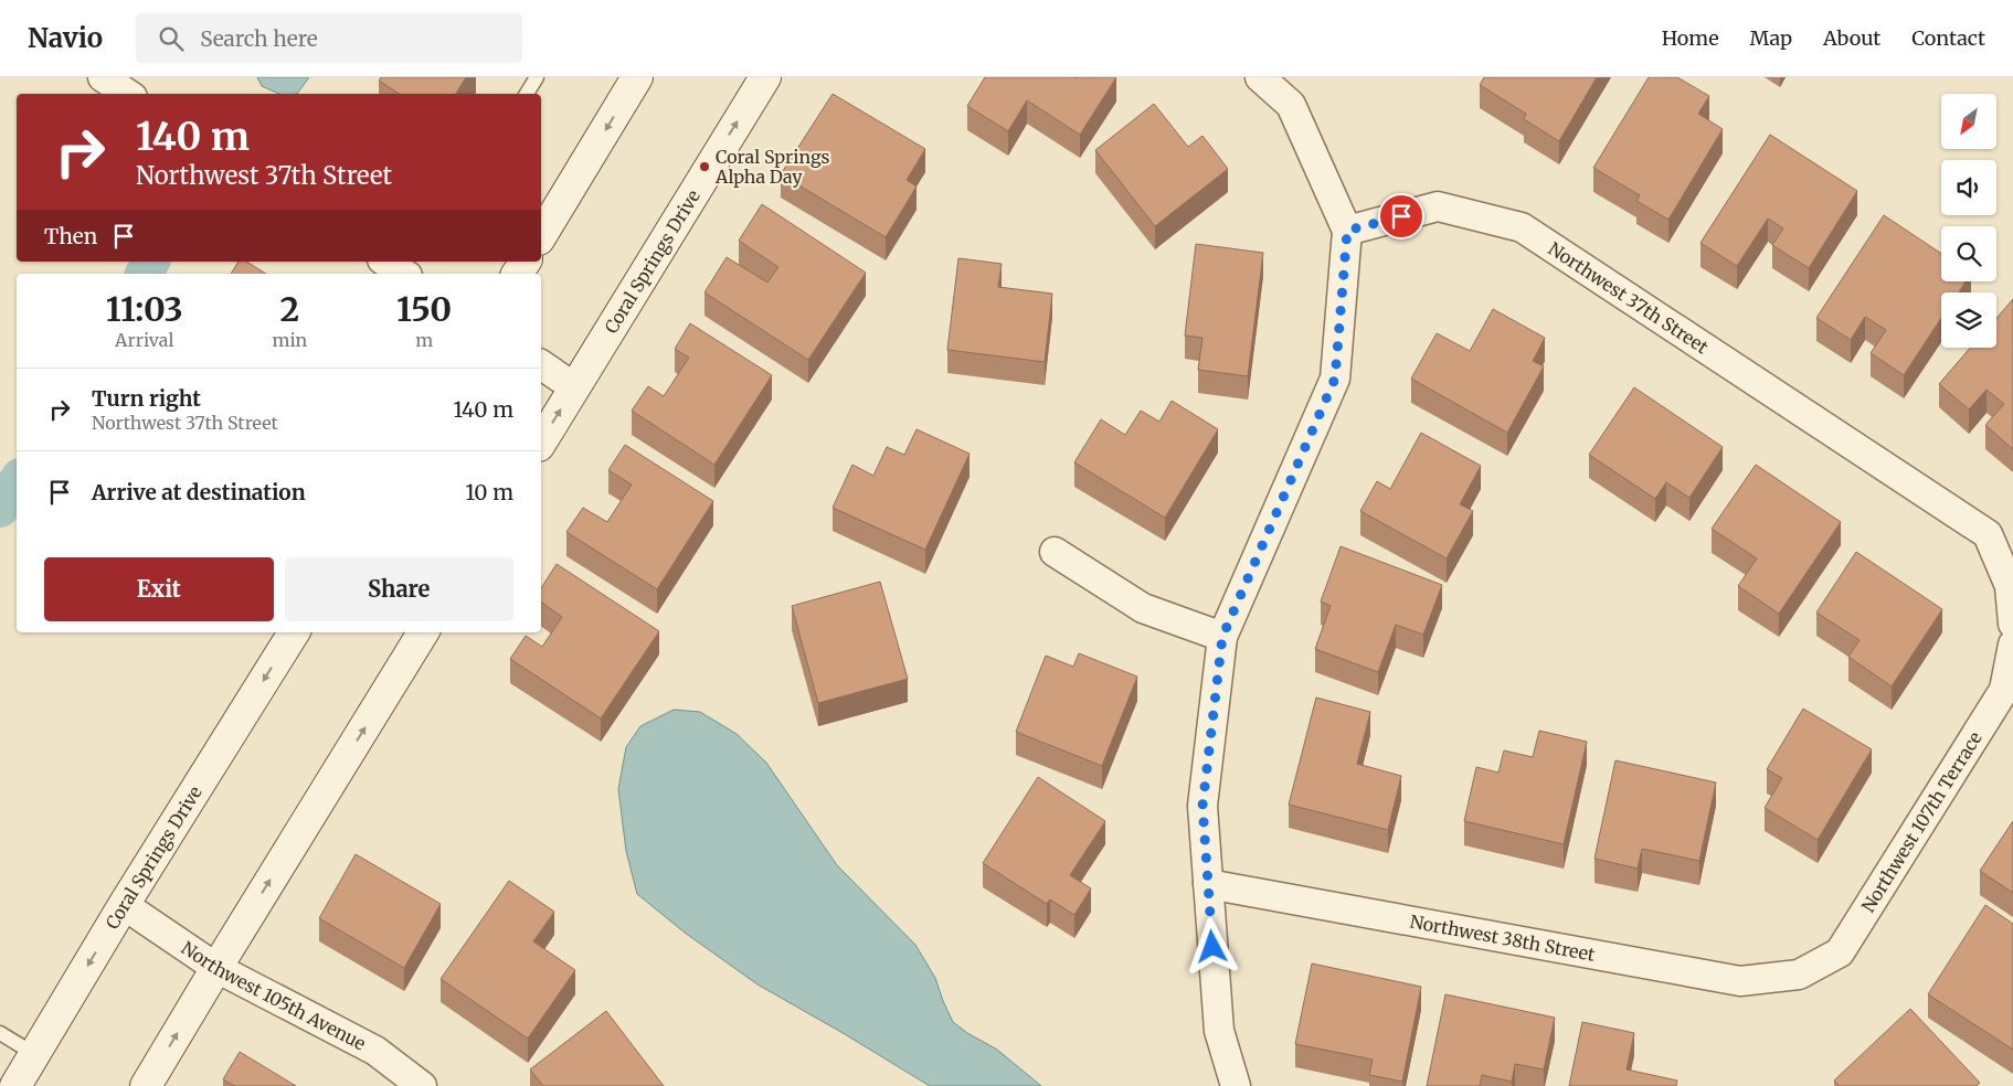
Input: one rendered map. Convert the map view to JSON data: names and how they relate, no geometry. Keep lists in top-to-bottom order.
{
  "streets": {
    "main road": ["Coral Springs Drive"],
    "street": [
      "Northwest 37th Street",
      "Northwest 107th Terrace",
      "Northwest 38th Street",
      "Northwest 105th Avenue"
    ]
  },
  "crossings": [
    ["Coral Springs Drive", "Northwest 105th Avenue"],
    ["Northwest 107th Terrace", "Northwest 38th Street"]
  ],
  "places": ["Coral Springs Alpha Day"],
  "north": "bottom left",
  "page": {
    "header": "Navio",
    "search": "Search here",
    "nav": [
      "Home",
      "Map",
      "About",
      "Contact"
    ],
    "turn": ["140 m", "Northwest 37th Street"],
    "then": "Then",
    "eta": [
      "11:03",
      "Arrival",
      "2",
      "min",
      "150",
      "m"
    ],
    "list": [
      {
        "name": "Turn right",
        "note": "Northwest 37th Street",
        "value": "140 m"
      },
      {
        "name": "Arrive at destination",
        "value": "10 m"
      }
    ],
    "buttons": ["Exit", "Share"]
  }
}
